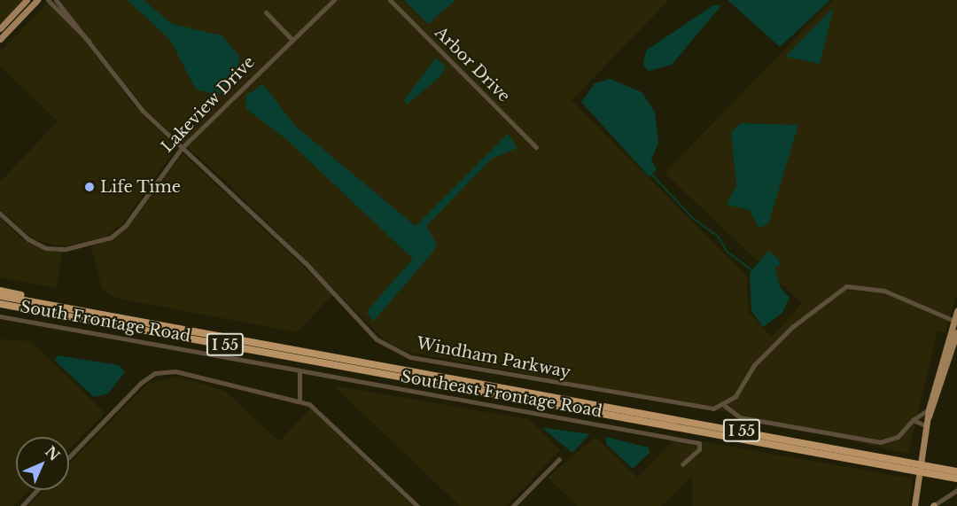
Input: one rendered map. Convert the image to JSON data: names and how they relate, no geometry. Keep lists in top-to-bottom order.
{
  "streets": {
    "highway": ["I 55"],
    "street": [
      "Arbor Drive",
      "Lakeview Drive",
      "South Frontage Road",
      "Windham Parkway",
      "Southeast Frontage Road"
    ]
  },
  "crossings": [
    ["Lakeview Drive", "Windham Parkway"],
    ["South Frontage Road", "Southeast Frontage Road"]
  ],
  "places": ["Life Time"],
  "north": "top right"
}
